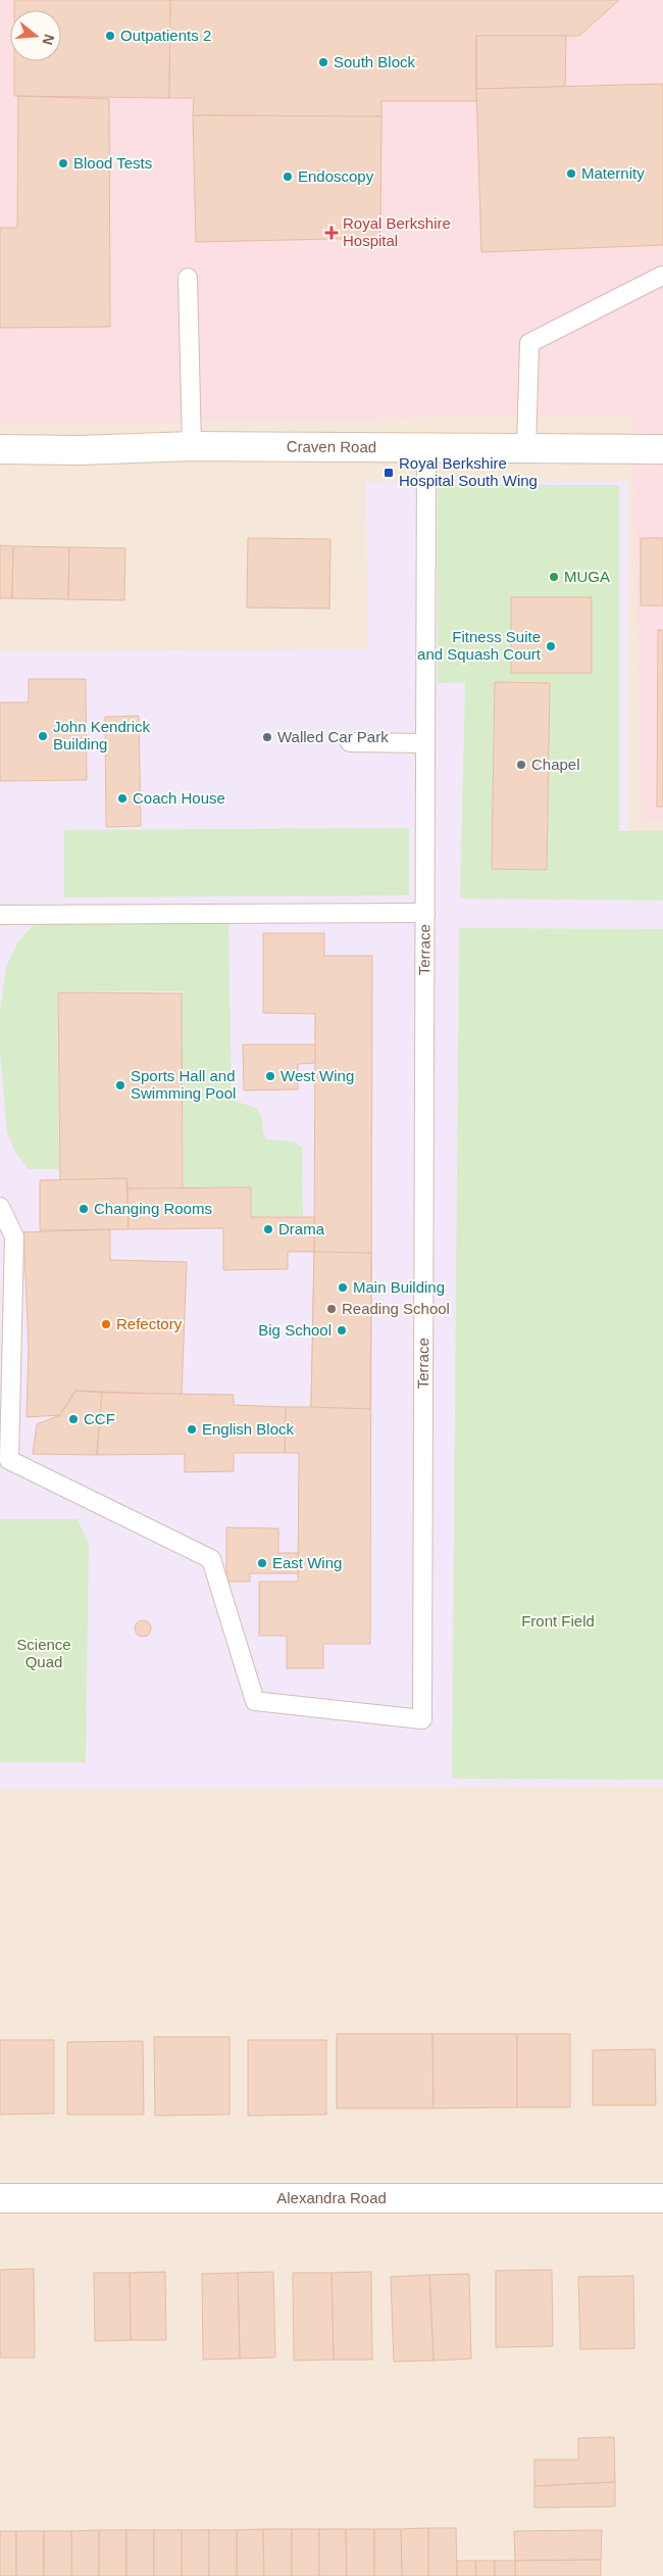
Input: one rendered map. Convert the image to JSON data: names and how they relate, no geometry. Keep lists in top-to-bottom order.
{
  "streets": {
    "street": ["Craven Road", "Alexandra Road"],
    "lane": ["Terrace"]
  },
  "crossings": [
    ["Craven Road", "Terrace"]
  ],
  "parks": ["Front Field", "Science Quad"],
  "places": {
    "other": [
      "Outpatients 2",
      "South Block",
      "Blood Tests",
      "Maternity",
      "Endoscopy",
      "MUGA",
      "Fitness Suite and Squash Court",
      "John Kendrick Building",
      "Walled Car Park",
      "Chapel",
      "Coach House",
      "West Wing",
      "Sports Hall and Swimming Pool",
      "Changing Rooms",
      "Drama",
      "Main Building",
      "Reading School",
      "Refectory",
      "Big School",
      "CCF",
      "English Block",
      "East Wing"
    ],
    "health": ["Royal Berkshire Hospital"],
    "transit": ["Royal Berkshire Hospital South Wing"]
  },
  "north": "right"
}
